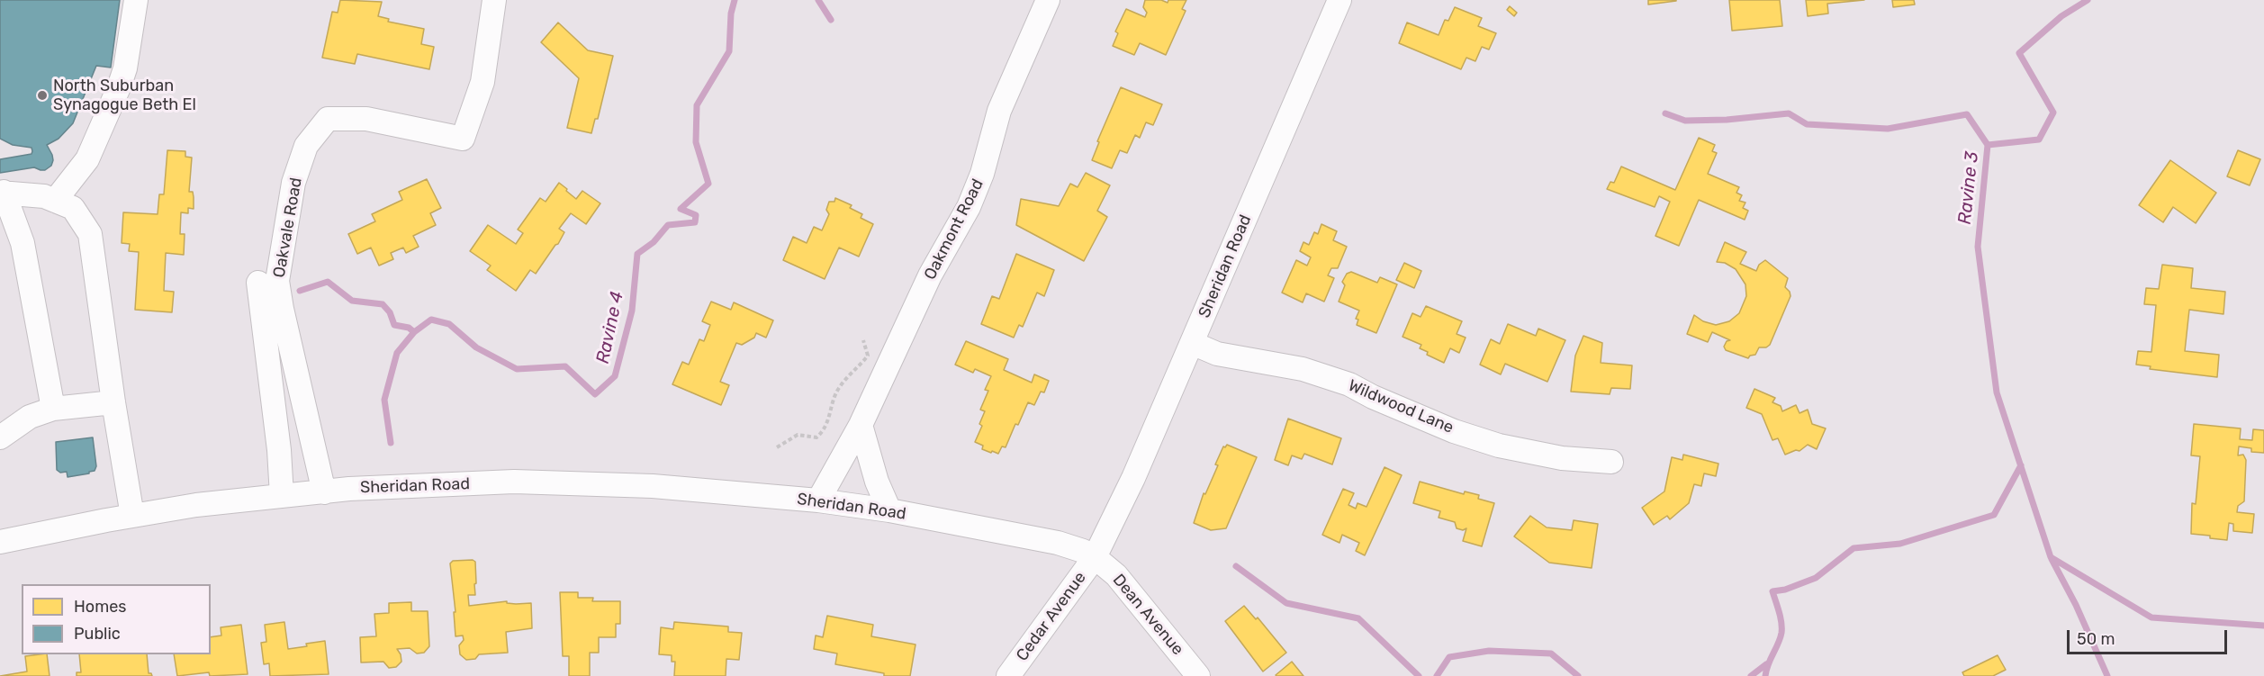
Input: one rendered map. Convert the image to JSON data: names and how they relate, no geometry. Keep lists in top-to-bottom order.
{
  "streets": {
    "street": [
      "Oakvale Road",
      "Oakmont Road",
      "Sheridan Road",
      "Wildwood Lane",
      "Dean Avenue",
      "Cedar Avenue"
    ]
  },
  "crossings": [
    ["Oakvale Road", "Sheridan Road"],
    ["Oakmont Road", "Sheridan Road"],
    ["Sheridan Road", "Wildwood Lane"],
    ["Sheridan Road", "Dean Avenue"],
    ["Sheridan Road", "Cedar Avenue"],
    ["Dean Avenue", "Cedar Avenue"]
  ],
  "water": ["Ravine 3", "Ravine 4"],
  "places": ["North Suburban Synagogue Beth El"],
  "legend": ["Homes", "Public"],
  "scale_bar": "50 m"
}
